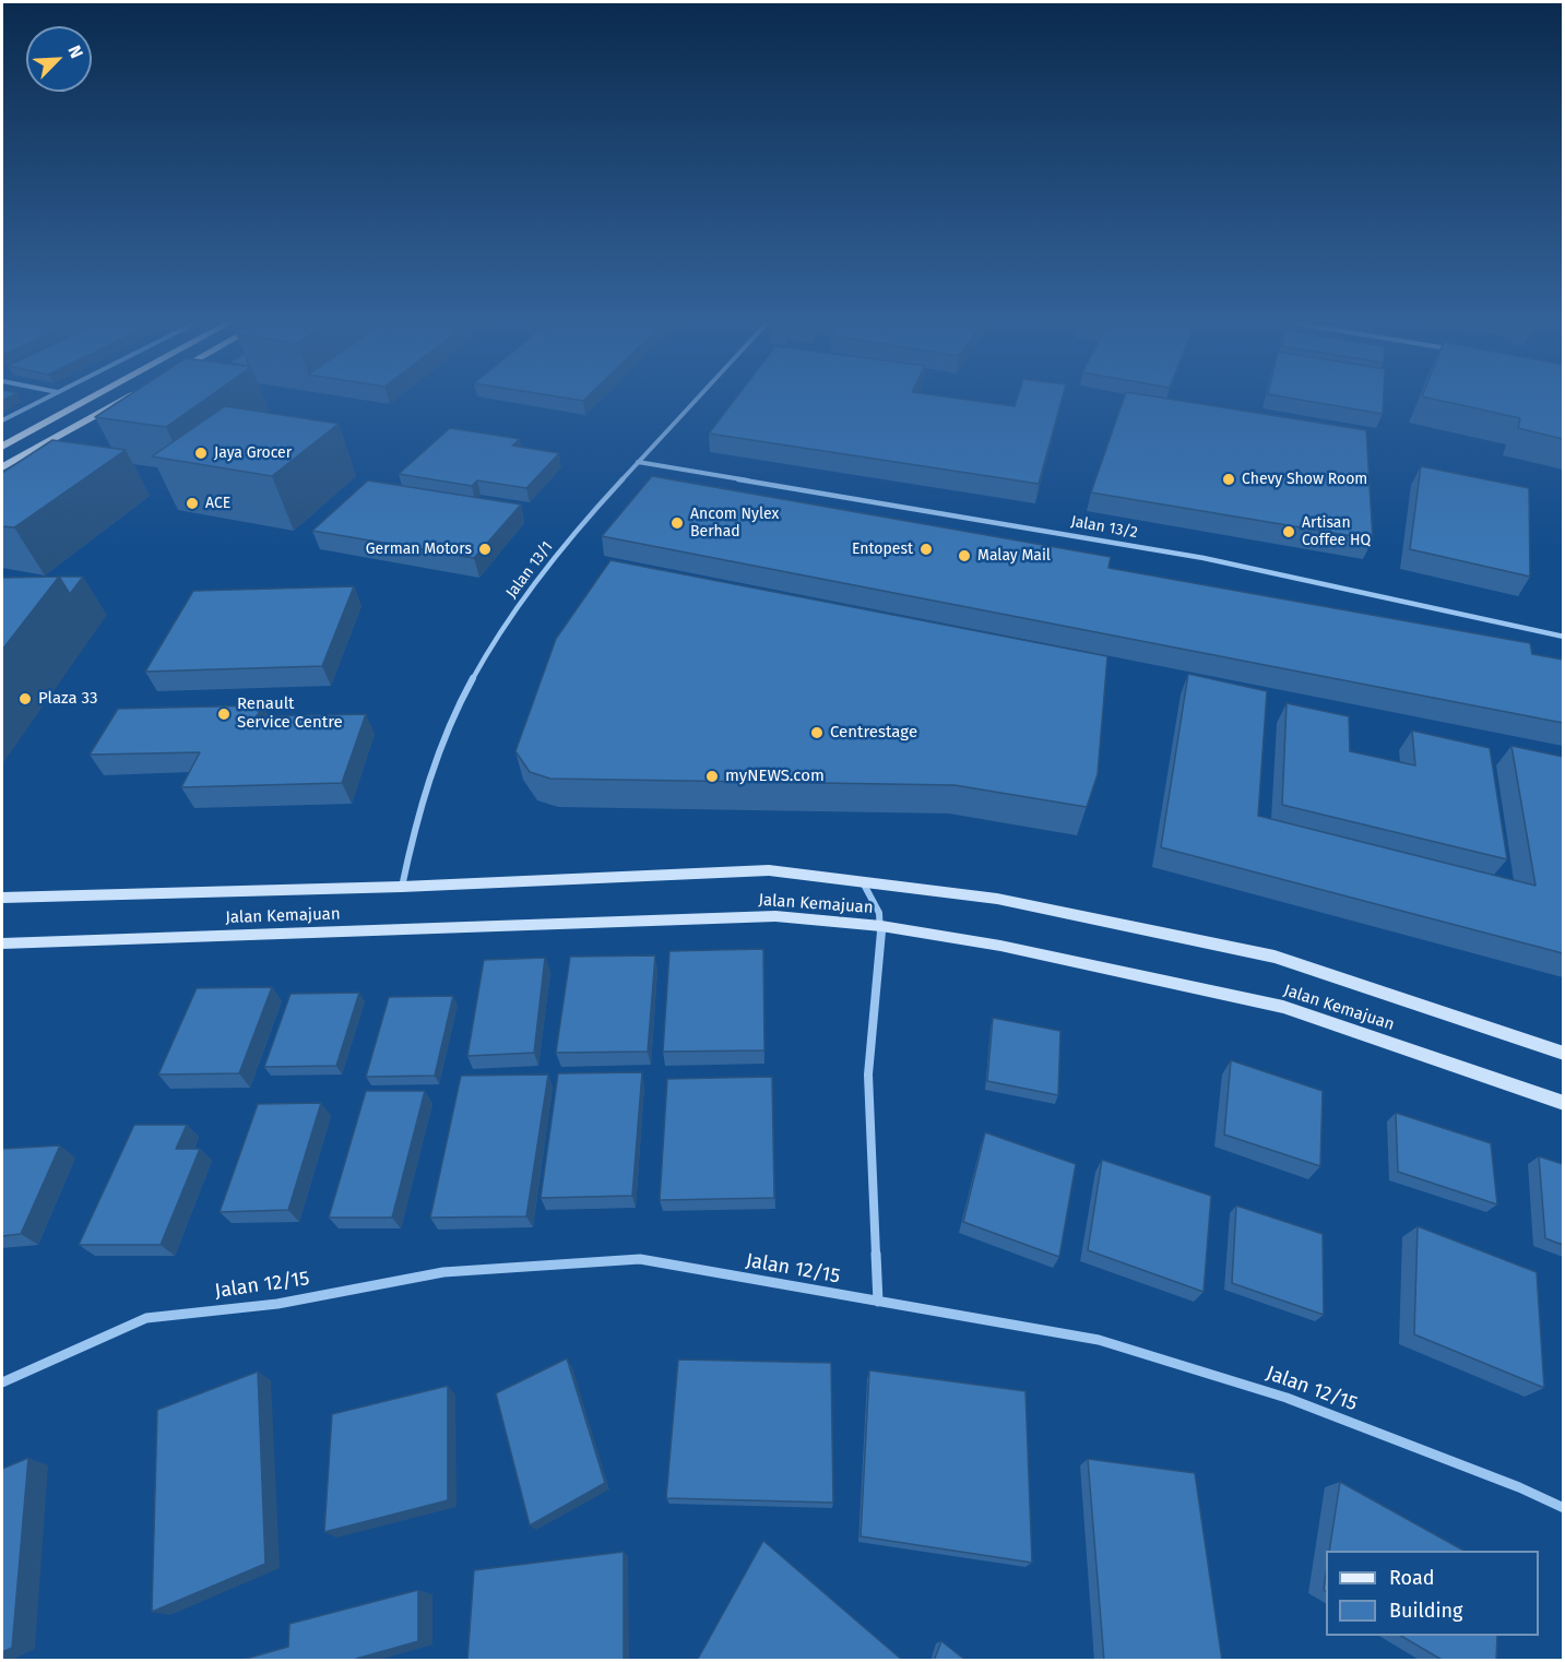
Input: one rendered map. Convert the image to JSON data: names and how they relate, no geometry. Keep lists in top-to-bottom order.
{
  "streets": {
    "main road": ["Jalan Kemajuan"],
    "street": ["Jalan 13/2", "Jalan 13/1", "Jalan 12/15"]
  },
  "crossings": [
    ["Jalan 13/2", "Jalan 13/1"],
    ["Jalan 13/1", "Jalan Kemajuan"]
  ],
  "places": [
    "Jaya Grocer",
    "Chevy Show Room",
    "ACE",
    "Ancom Nylex Berhad",
    "Artisan Coffee HQ",
    "German Motors",
    "Entopest",
    "Malay Mail",
    "Plaza 33",
    "Renault Service Centre",
    "Centrestage",
    "myNEWS.com"
  ],
  "legend": ["Road", "Building"],
  "north": "top right"
}
